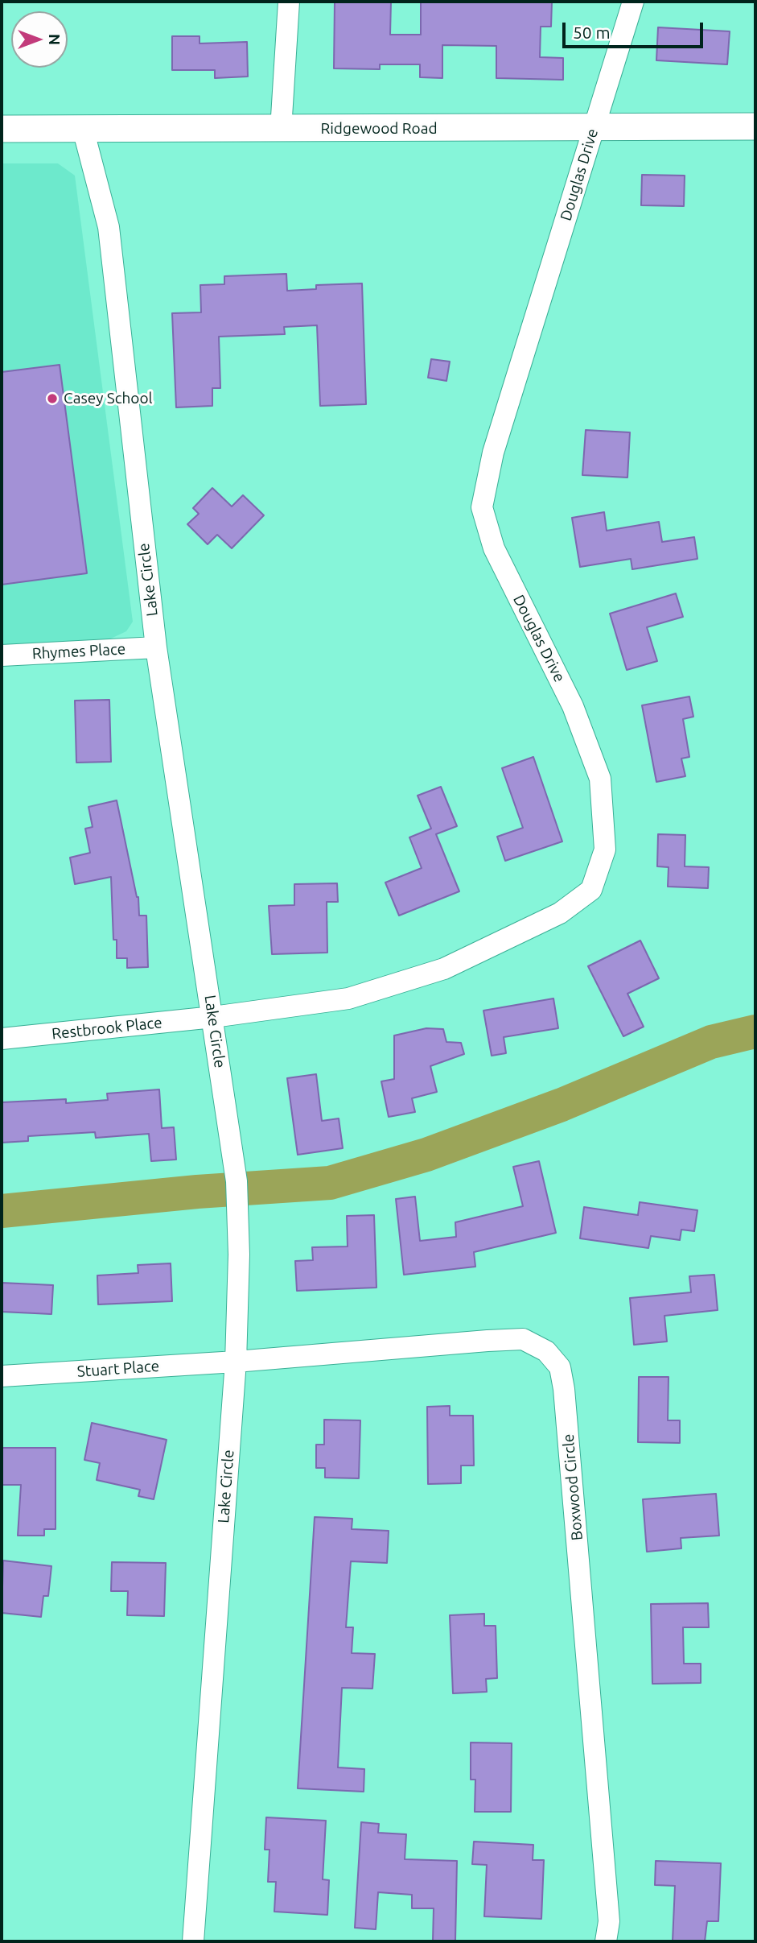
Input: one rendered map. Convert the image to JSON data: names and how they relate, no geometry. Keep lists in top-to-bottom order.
{
  "streets": {
    "street": [
      "Ridgewood Road",
      "Douglas Drive",
      "Lake Circle",
      "Rhymes Place",
      "Restbrook Place",
      "Stuart Place",
      "Boxwood Circle"
    ]
  },
  "crossings": [
    ["Ridgewood Road", "Douglas Drive"],
    ["Ridgewood Road", "Lake Circle"],
    ["Douglas Drive", "Lake Circle"],
    ["Douglas Drive", "Restbrook Place"],
    ["Lake Circle", "Rhymes Place"],
    ["Lake Circle", "Restbrook Place"],
    ["Lake Circle", "Stuart Place"],
    ["Lake Circle", "Boxwood Circle"],
    ["Stuart Place", "Boxwood Circle"]
  ],
  "places": ["Casey School"],
  "scale_bar": "50 m",
  "north": "right"
}
